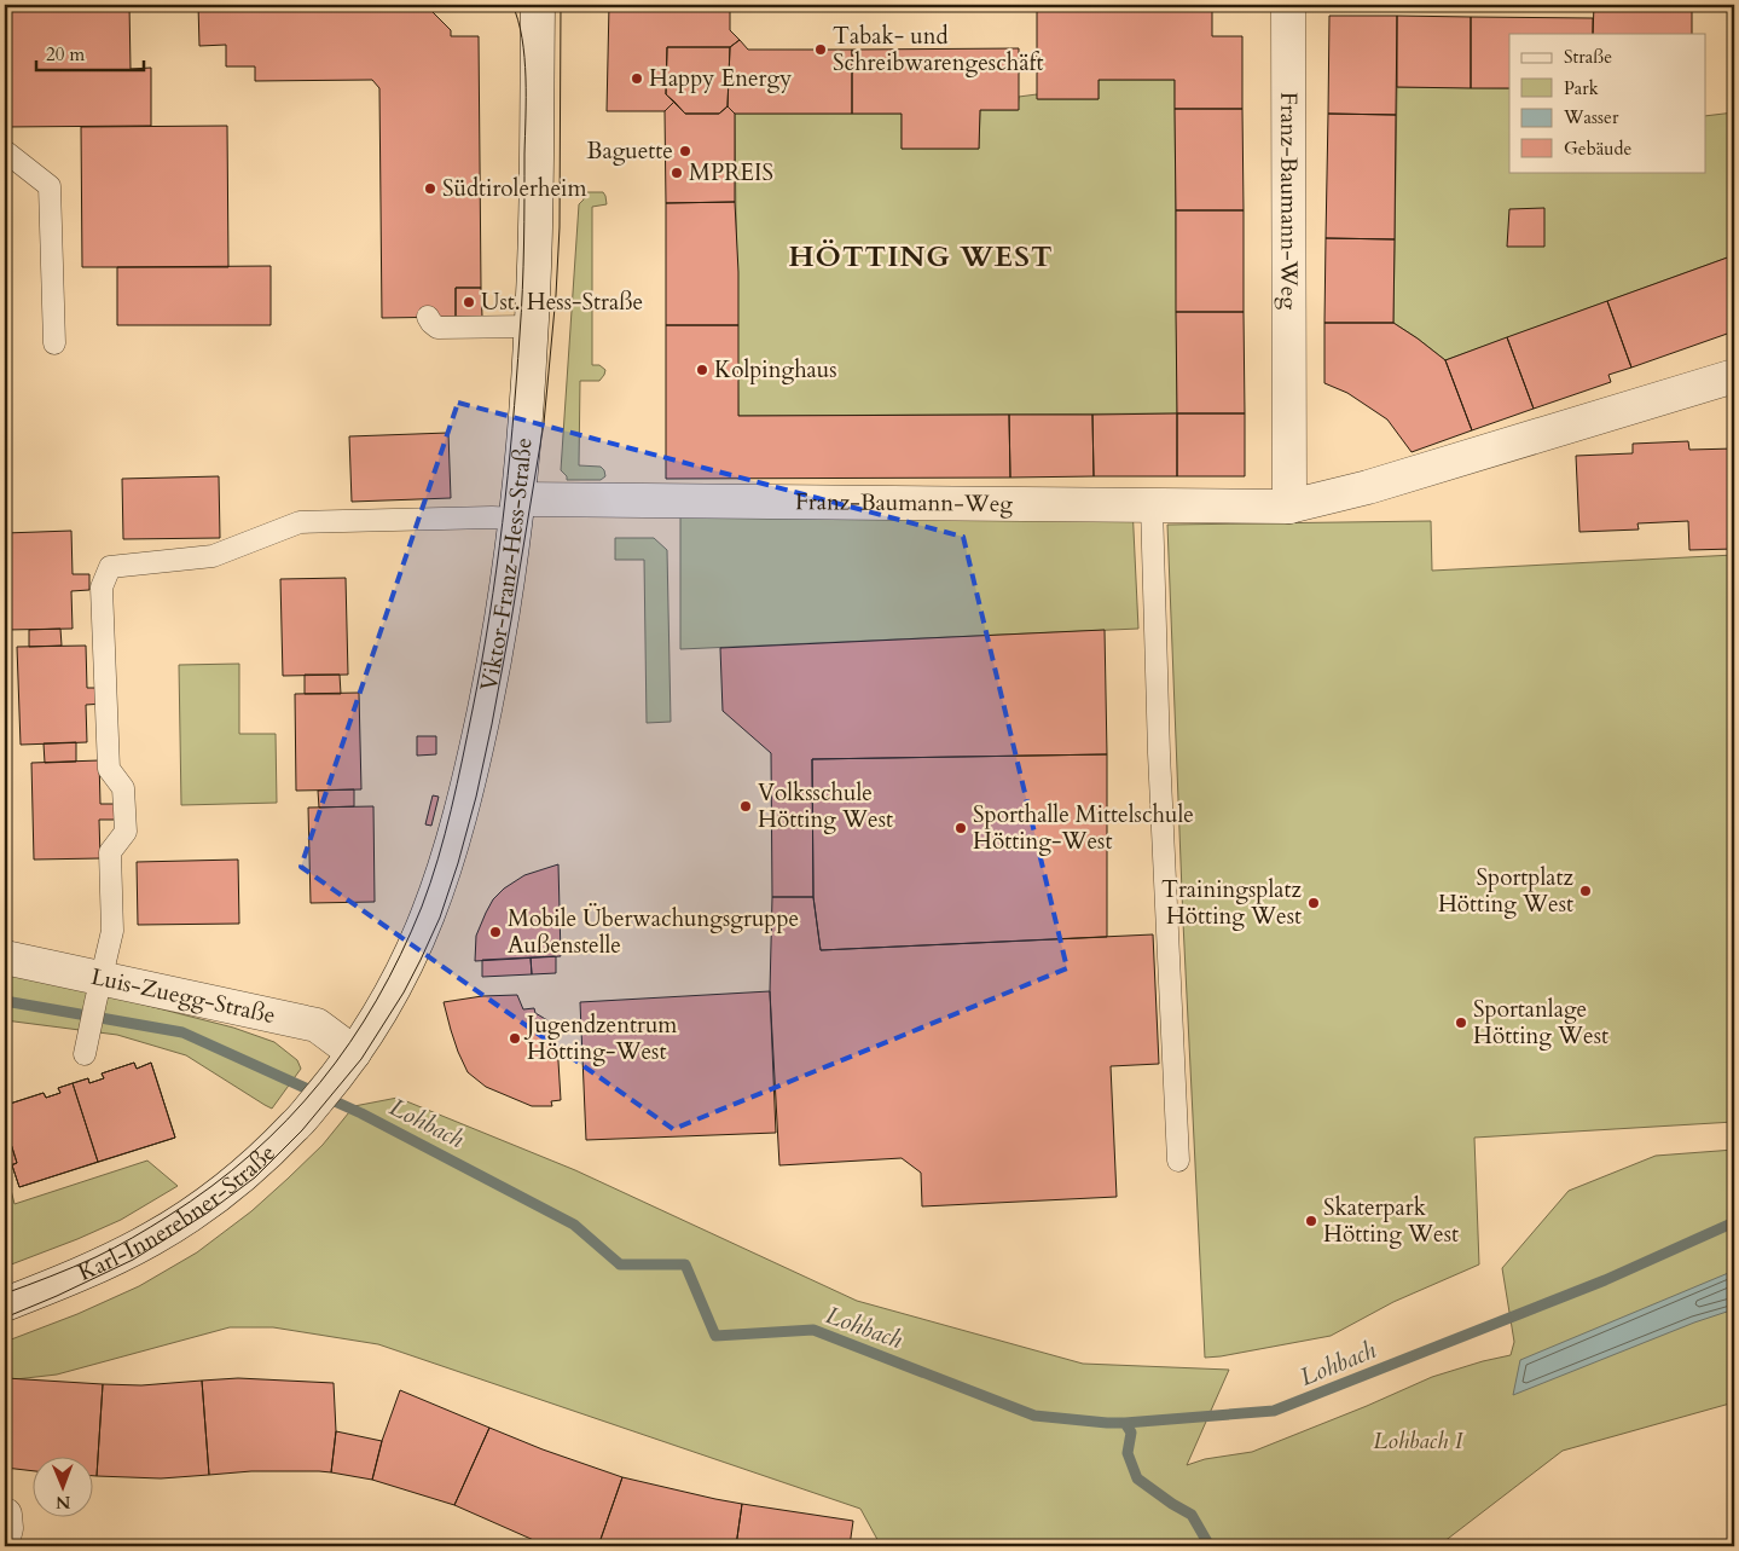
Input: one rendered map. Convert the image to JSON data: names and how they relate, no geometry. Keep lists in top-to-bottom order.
{
  "streets": {
    "street": [
      "Franz-Baumann-Weg",
      "Viktor-Franz-Hess-Straße",
      "Luis-Zuegg-Straße",
      "Karl-Innerebner-Straße"
    ]
  },
  "crossings": [
    ["Franz-Baumann-Weg", "Viktor-Franz-Hess-Straße"],
    ["Viktor-Franz-Hess-Straße", "Luis-Zuegg-Straße"],
    ["Viktor-Franz-Hess-Straße", "Karl-Innerebner-Straße"]
  ],
  "districts": ["HÖTTING WEST"],
  "water": ["Lohbach"],
  "parks": ["Lohbach I"],
  "places": [
    "Tabak- und Schreibwarengeschäft",
    "Happy Energy",
    "Baguette",
    "MPREIS",
    "Südtirolerheim",
    "Ust. Hess-Straße",
    "Kolpinghaus",
    "Volksschule Hötting West",
    "Sporthalle Mittelschule Hötting-West",
    "Sportplatz Hötting West",
    "Trainingsplatz Hötting West",
    "Mobile Überwachungsgruppe Außenstelle",
    "Sportanlage Hötting West",
    "Jugendzentrum Hötting-West",
    "Skaterpark Hötting West"
  ],
  "legend": [
    "Straße",
    "Park",
    "Wasser",
    "Gebäude"
  ],
  "scale_bar": "20 m",
  "north": "bottom"
}
